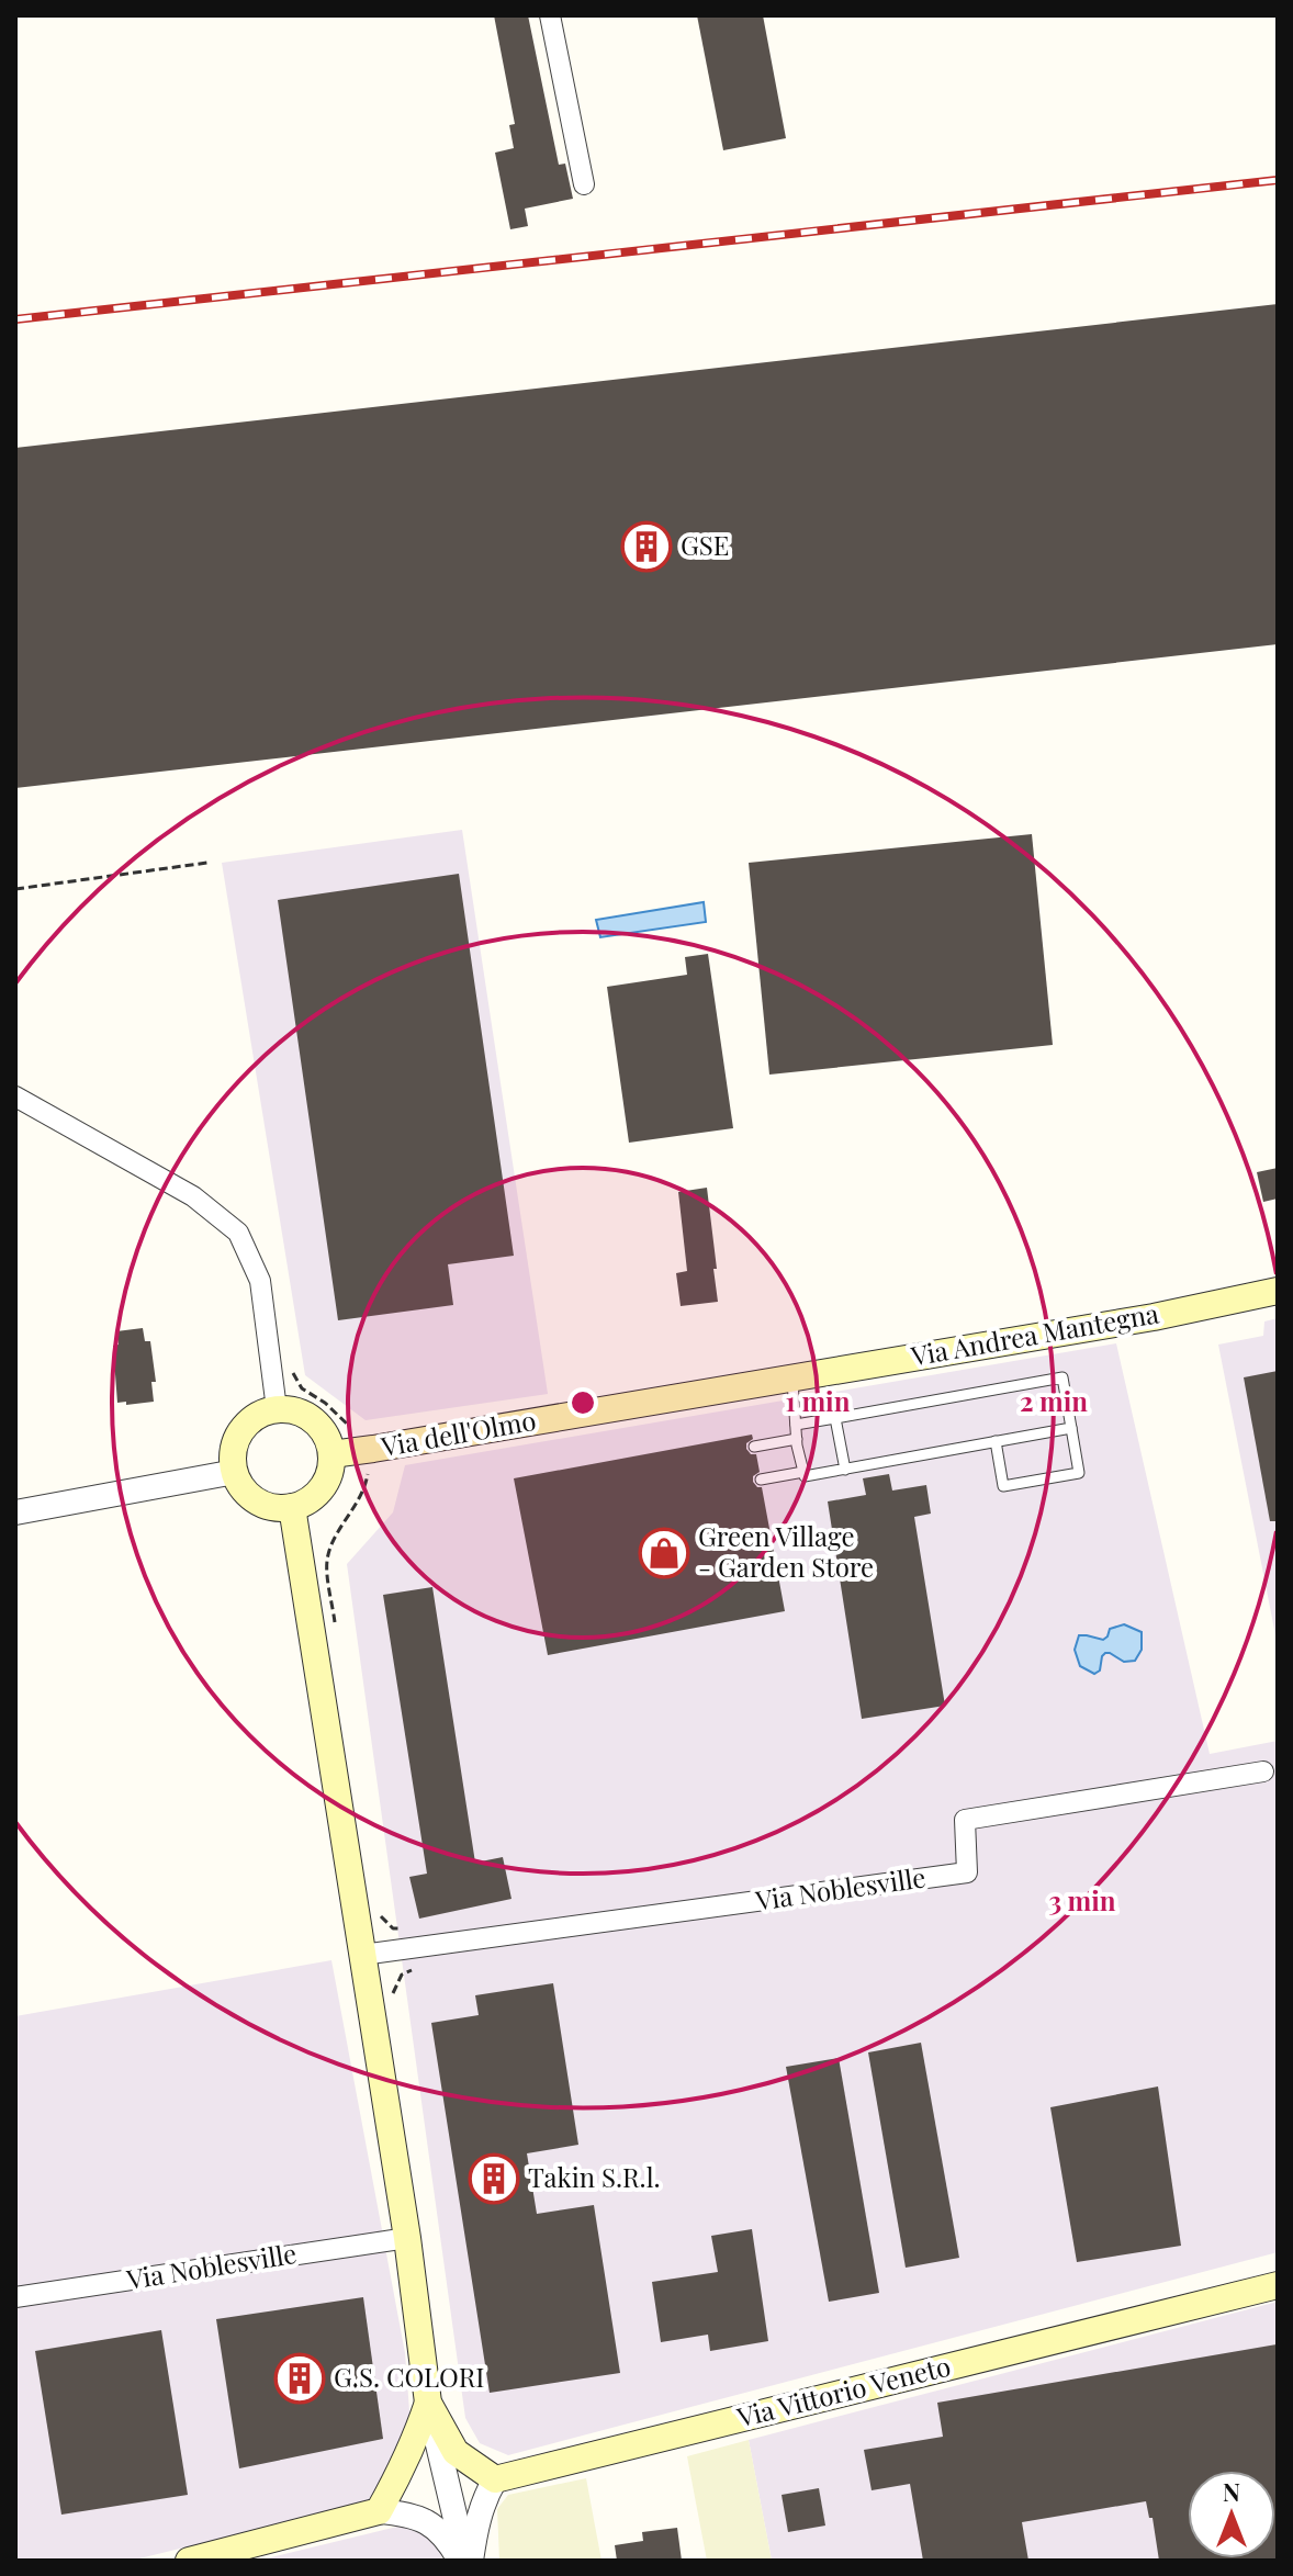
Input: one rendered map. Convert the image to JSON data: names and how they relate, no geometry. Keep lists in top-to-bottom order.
{
  "streets": {
    "main road": ["Via Andrea Mantegna", "Via dell'Olmo", "Via Vittorio Veneto"],
    "street": ["Via Noblesville"]
  },
  "crossings": [
    ["Via Andrea Mantegna", "Via dell'Olmo"]
  ],
  "places": {
    "building": ["GSE", "Takin S.R.l.", "G.S. COLORI"],
    "shop": ["Green Village - Garden Store"]
  },
  "north": "top",
  "rings": ["1 min", "2 min", "3 min"]
}
